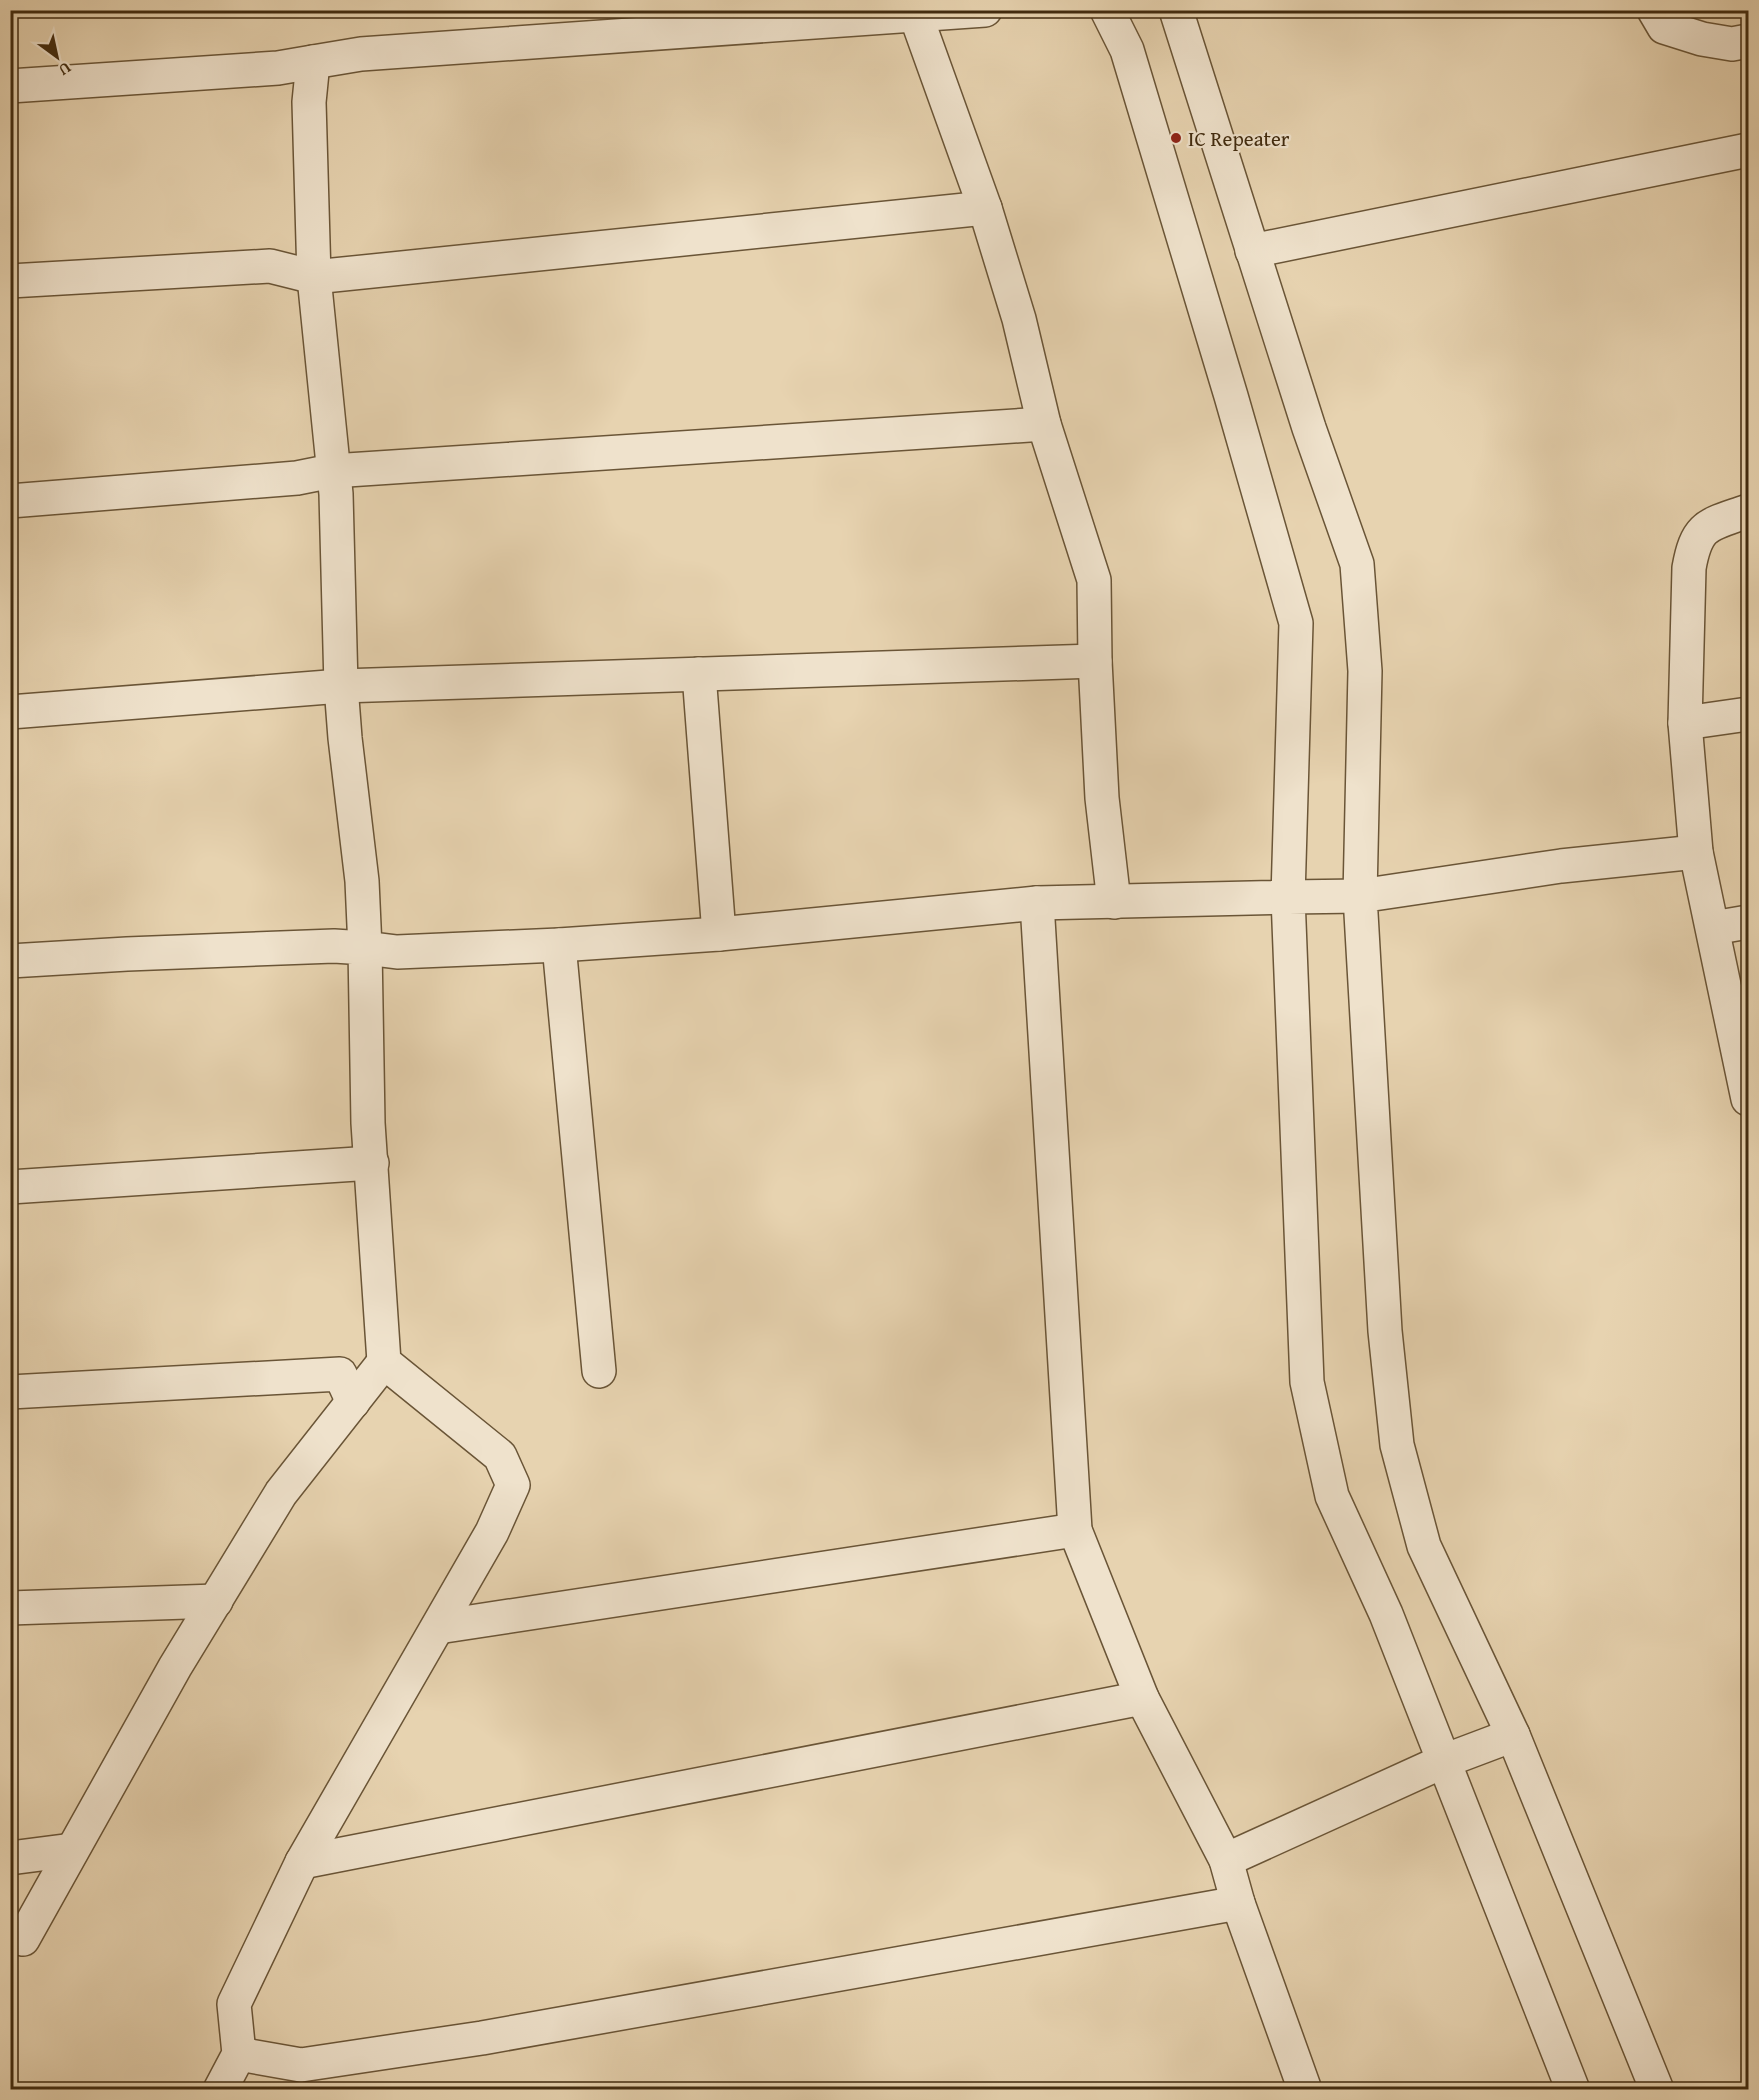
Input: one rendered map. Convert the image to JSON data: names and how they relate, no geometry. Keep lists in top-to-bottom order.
{
  "places": ["IC Repeater"],
  "north": "bottom right"
}
